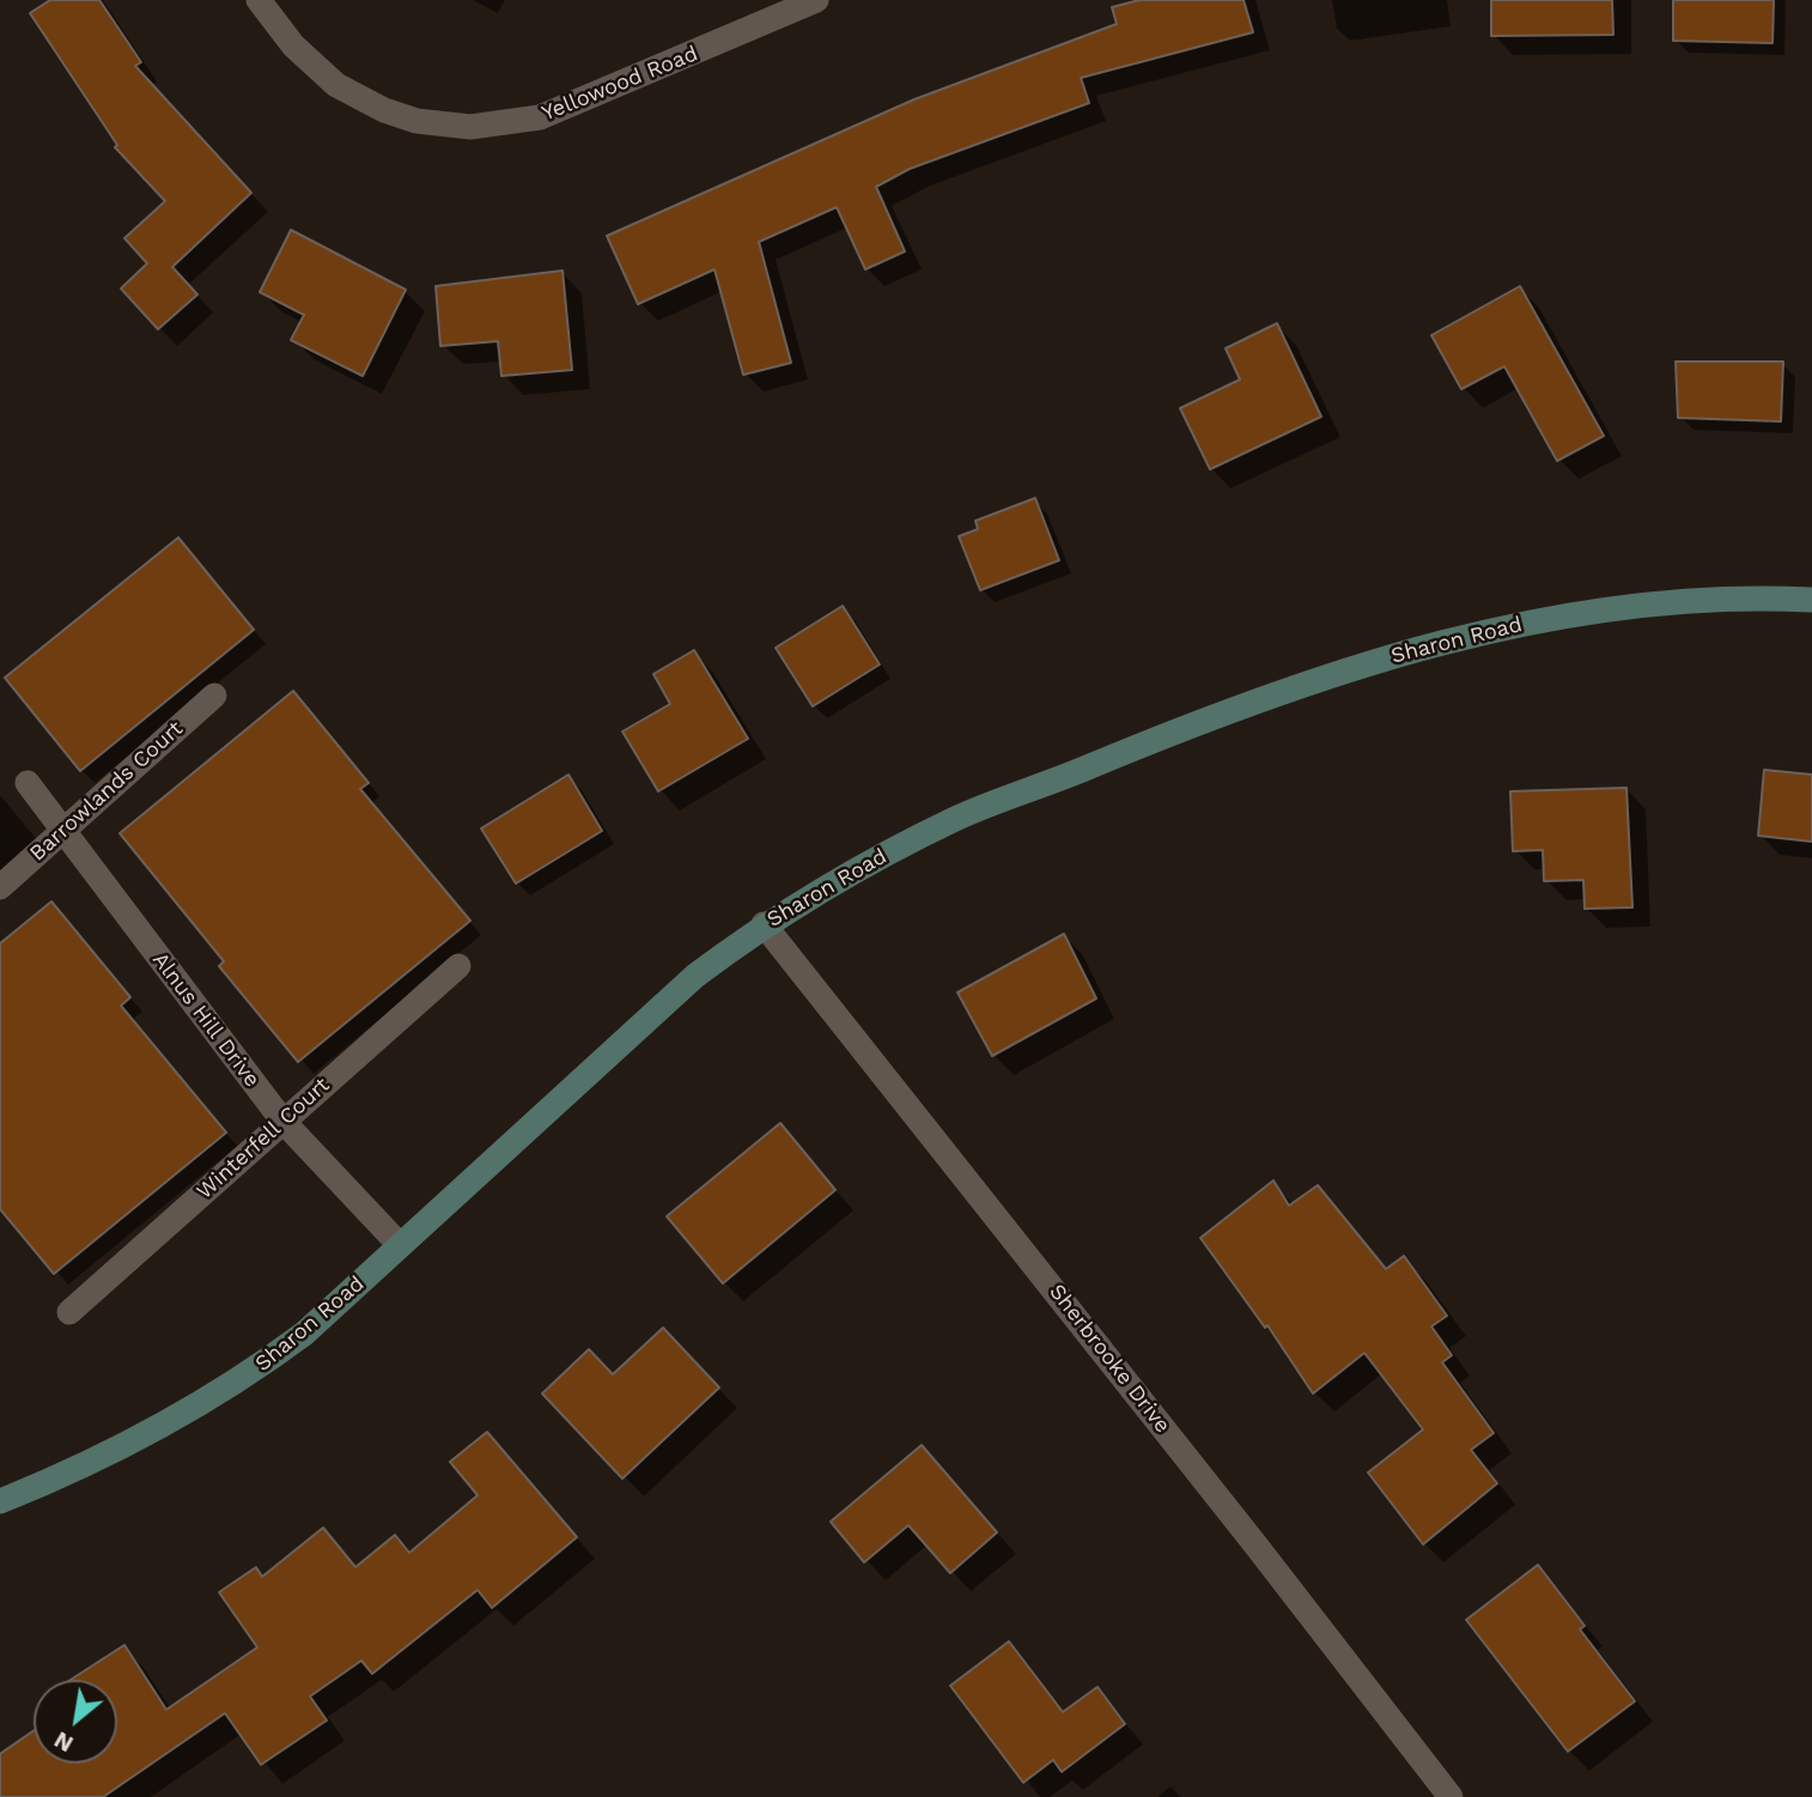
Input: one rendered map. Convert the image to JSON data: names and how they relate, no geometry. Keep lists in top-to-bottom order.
{
  "streets": {
    "main road": ["Sharon Road"],
    "street": [
      "Yellowood Road",
      "Barrowlands Court",
      "Alnus Hill Drive",
      "Winterfell Court",
      "Sherbrooke Drive"
    ]
  },
  "crossings": [
    ["Sharon Road", "Alnus Hill Drive"],
    ["Sharon Road", "Sherbrooke Drive"],
    ["Barrowlands Court", "Alnus Hill Drive"],
    ["Alnus Hill Drive", "Winterfell Court"]
  ],
  "north": "bottom left"
}
